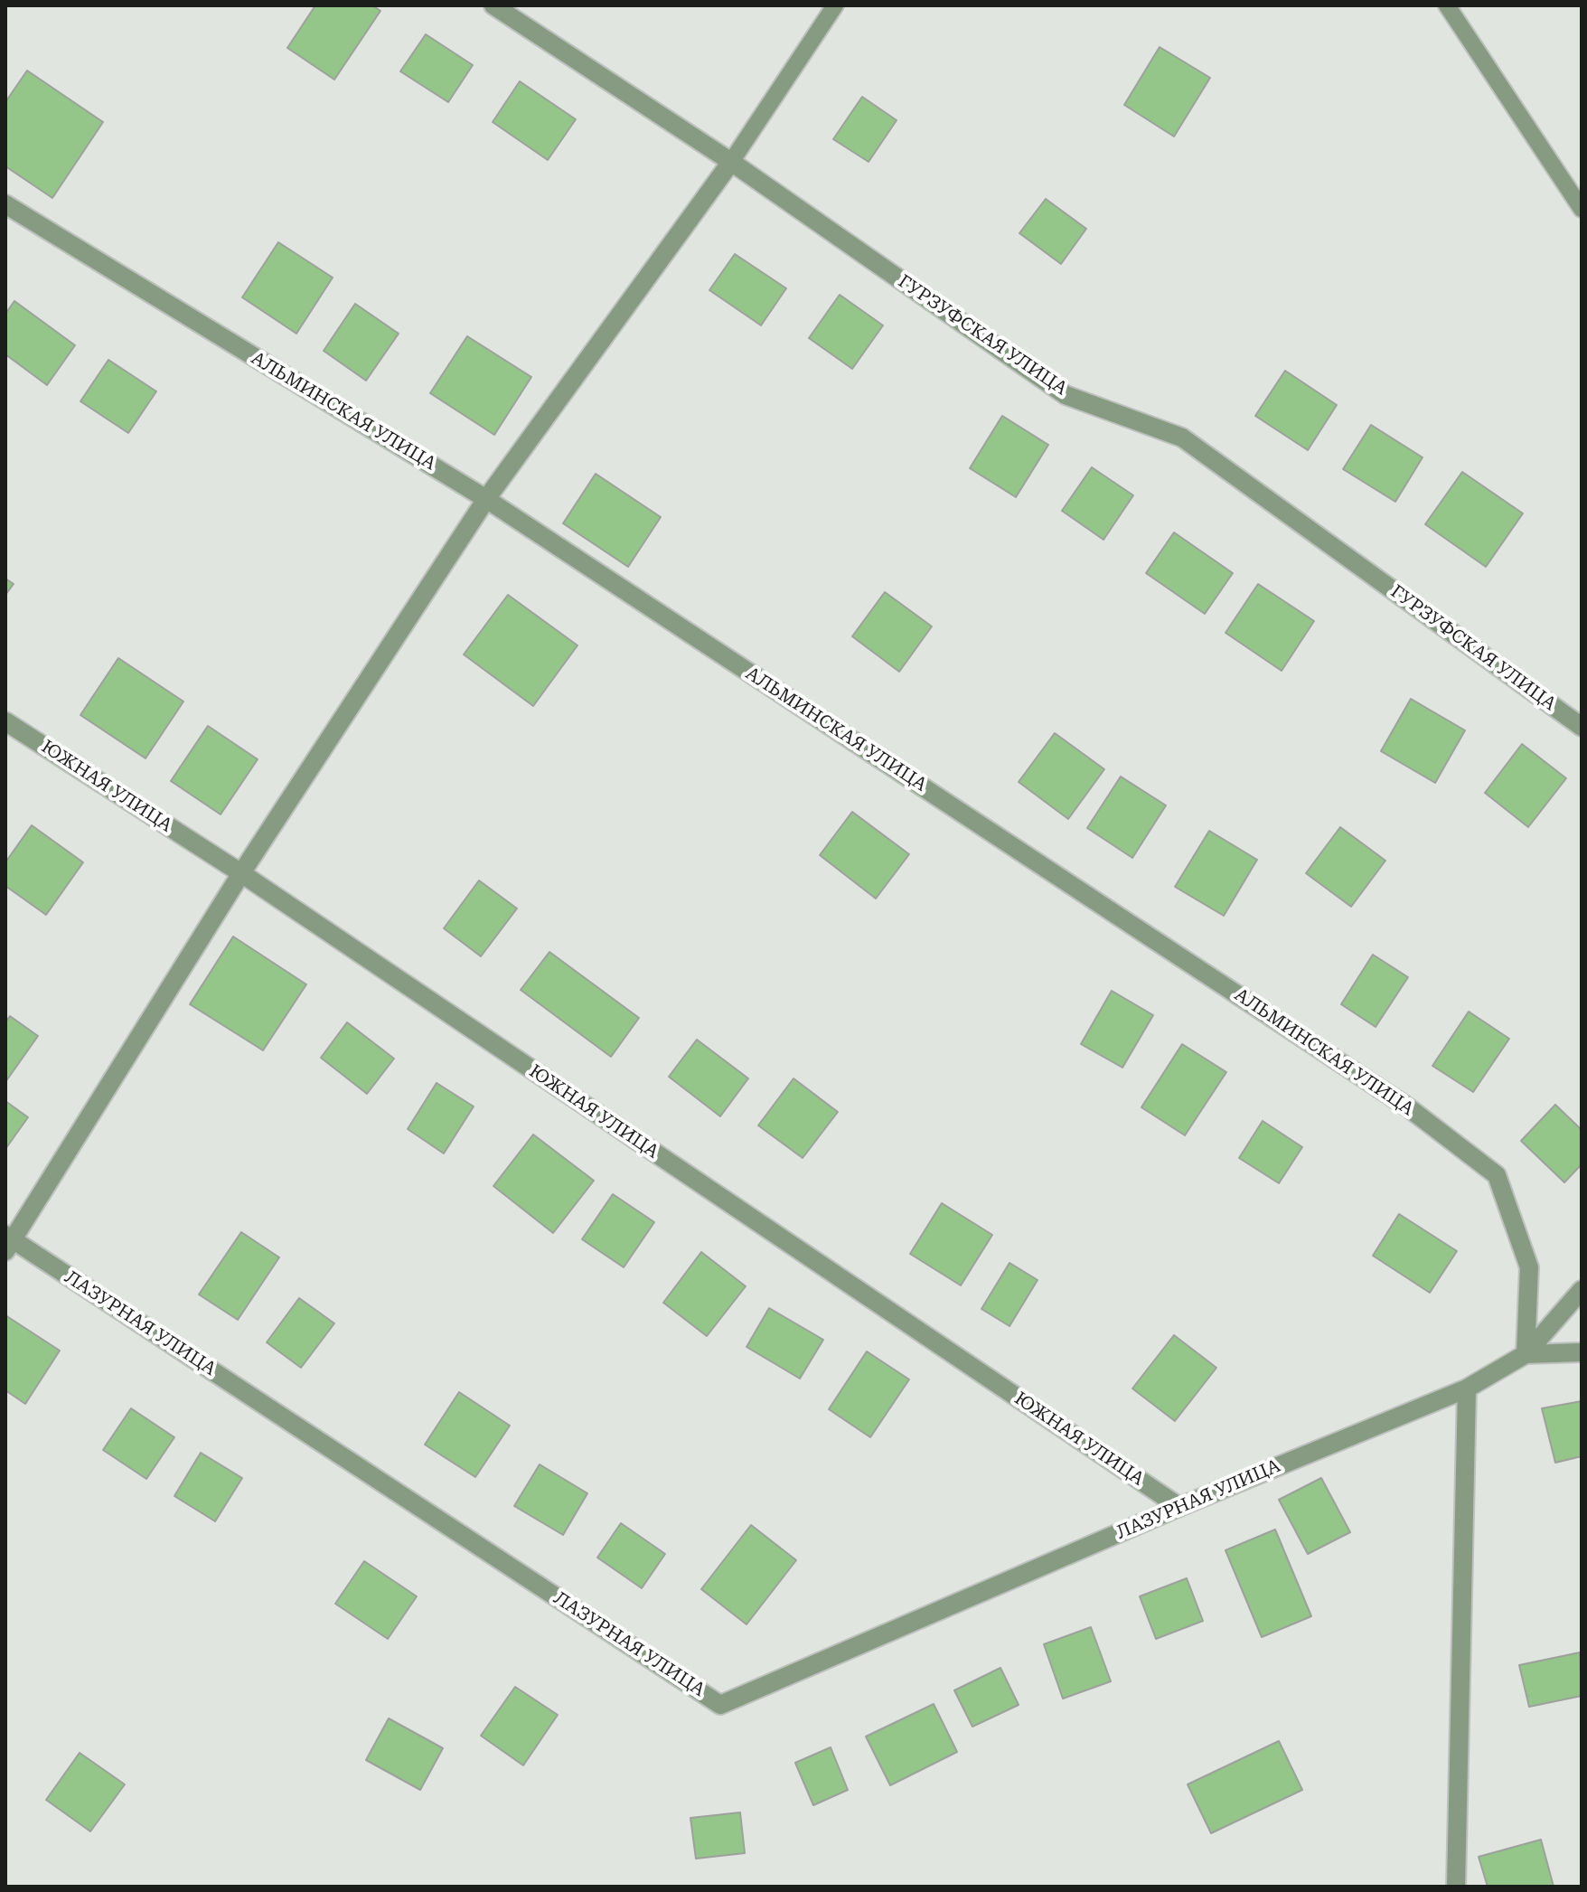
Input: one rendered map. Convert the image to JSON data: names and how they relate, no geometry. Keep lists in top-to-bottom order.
{
  "streets": {
    "street": [
      "ГУРЗУФСКАЯ УЛИЦА",
      "АЛЬМИНСКАЯ УЛИЦА",
      "ЮЖНАЯ УЛИЦА",
      "ЛАЗУРНАЯ УЛИЦА"
    ]
  },
  "crossings": [
    ["АЛЬМИНСКАЯ УЛИЦА", "ЛАЗУРНАЯ УЛИЦА"],
    ["ЮЖНАЯ УЛИЦА", "ЛАЗУРНАЯ УЛИЦА"]
  ]
}
